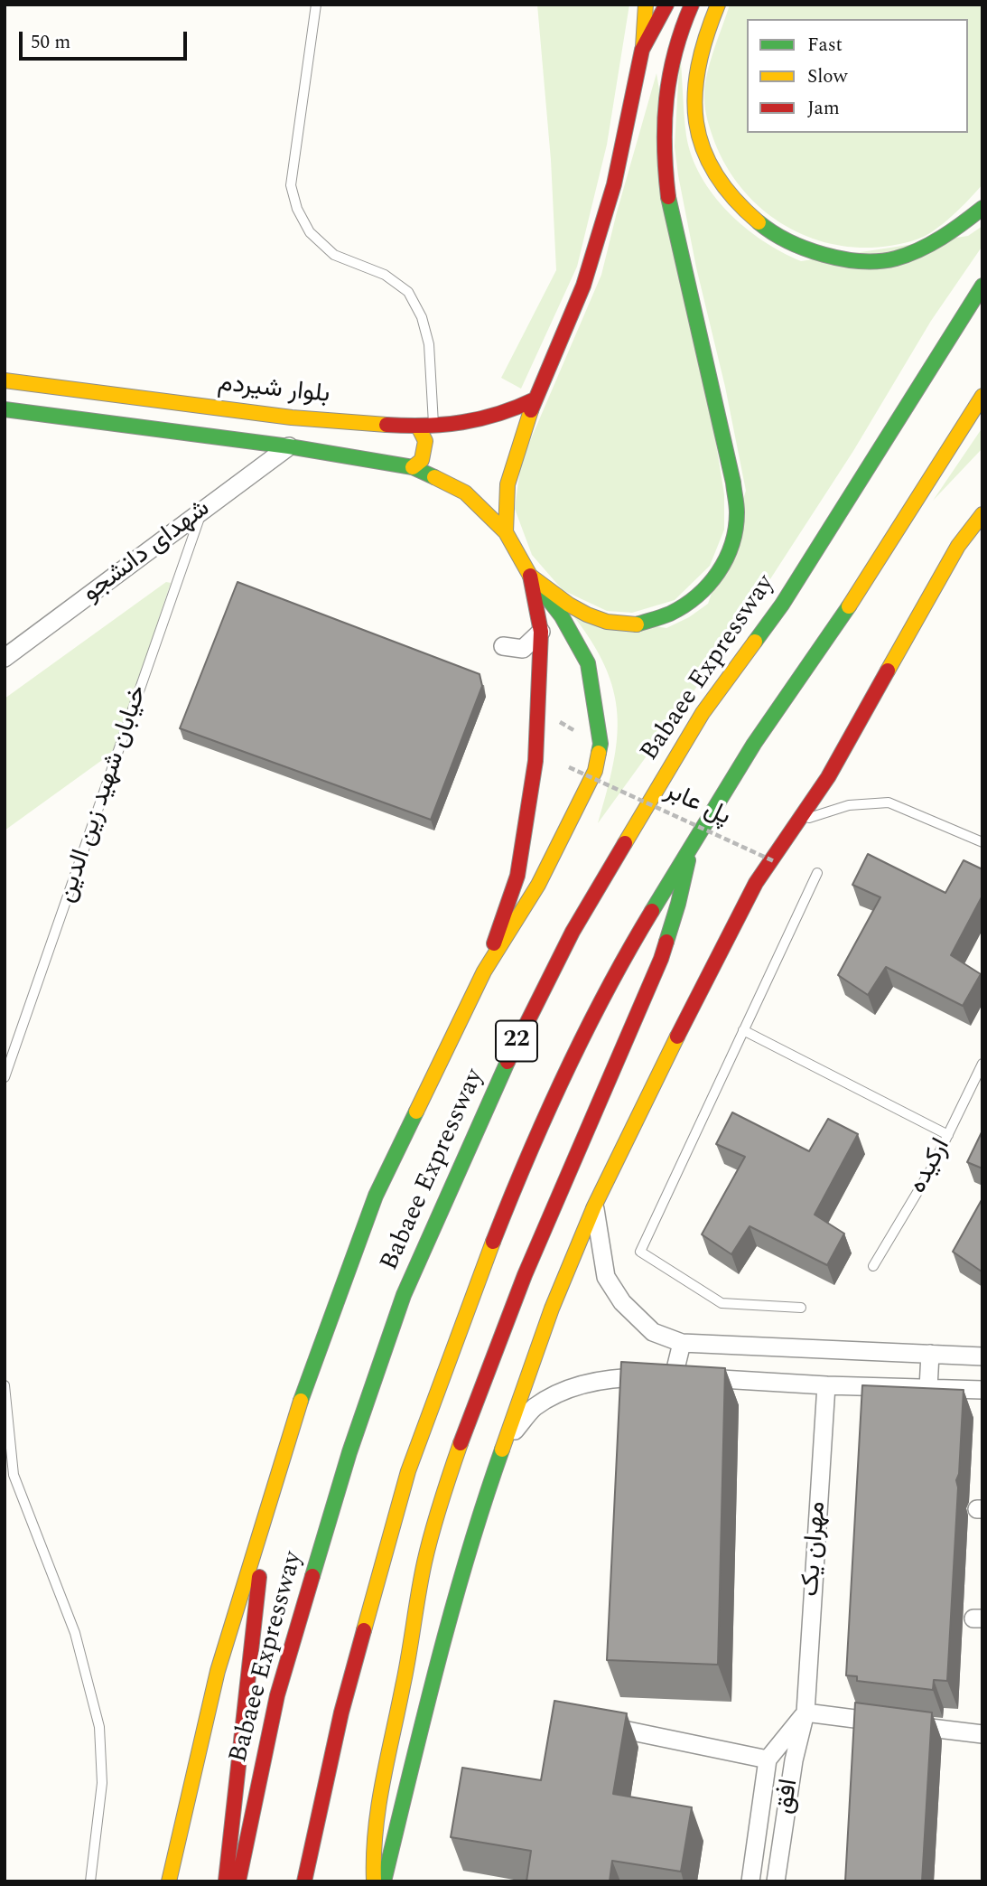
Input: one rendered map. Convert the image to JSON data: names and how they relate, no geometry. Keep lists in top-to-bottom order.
{
  "streets": {
    "main road": ["بلوار شیردم", "Babaee Expressway", "22"],
    "street": ["شهدای دانشجو", "مهران یک", "افق"],
    "lane": ["خیابان شهید زین الدین", "ارکیده"],
    "path": ["پل عابر"]
  },
  "crossings": [
    ["بلوار شیردم", "شهدای دانشجو"],
    ["شهدای دانشجو", "خیابان شهید زین الدین"],
    ["مهران یک", "افق"]
  ],
  "legend": ["Fast", "Slow", "Jam"],
  "scale_bar": "50 m"
}
